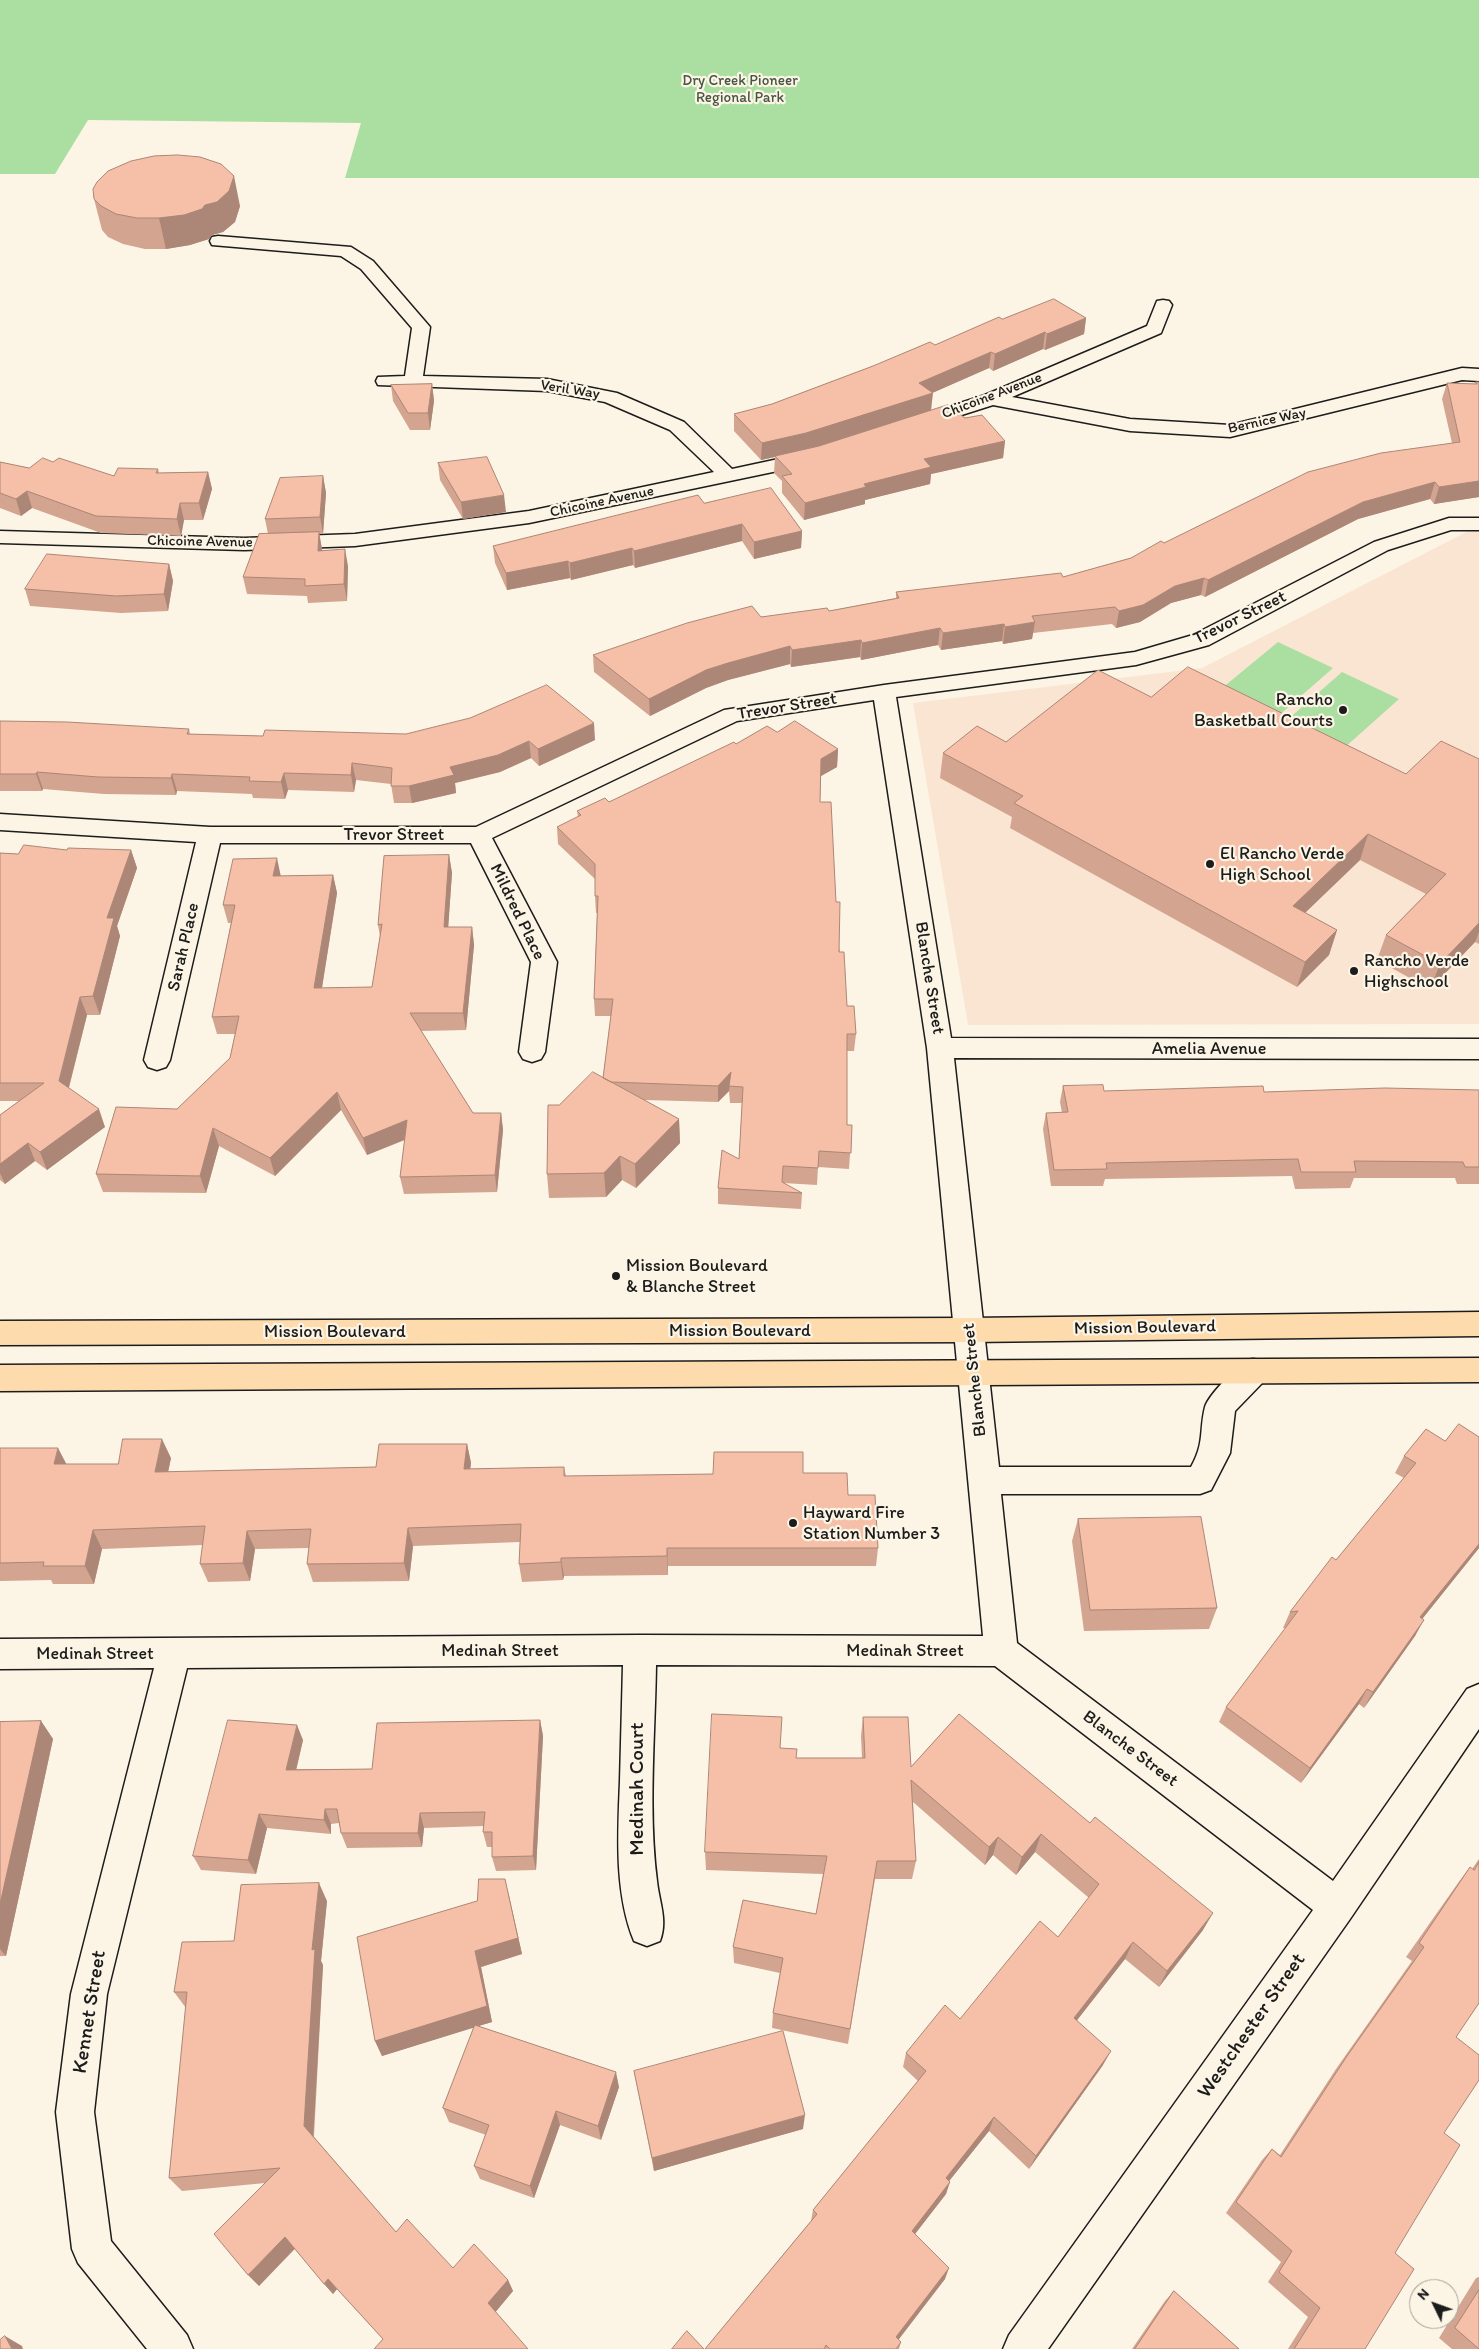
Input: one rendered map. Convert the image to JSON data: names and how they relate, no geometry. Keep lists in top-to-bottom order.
{
  "streets": {
    "main road": ["Mission Boulevard"],
    "street": [
      "Veril Way",
      "Chicoine Avenue",
      "Bernice Way",
      "Trevor Street",
      "Mildred Place",
      "Sarah Place",
      "Blanche Street",
      "Amelia Avenue",
      "Medinah Street",
      "Medinah Court",
      "Kennet Street",
      "Westchester Street"
    ]
  },
  "crossings": [
    ["Veril Way", "Chicoine Avenue"],
    ["Chicoine Avenue", "Bernice Way"],
    ["Trevor Street", "Mildred Place"],
    ["Trevor Street", "Sarah Place"],
    ["Trevor Street", "Blanche Street"],
    ["Blanche Street", "Amelia Avenue"],
    ["Blanche Street", "Mission Boulevard"],
    ["Blanche Street", "Medinah Street"],
    ["Blanche Street", "Westchester Street"],
    ["Medinah Street", "Medinah Court"],
    ["Medinah Street", "Kennet Street"]
  ],
  "parks": ["Dry Creek Pioneer Regional Park"],
  "places": [
    "Rancho Basketball Courts",
    "El Rancho Verde High School",
    "Rancho Verde Highschool",
    "Mission Boulevard & Blanche Street",
    "Hayward Fire Station Number 3"
  ],
  "north": "top left"
}
